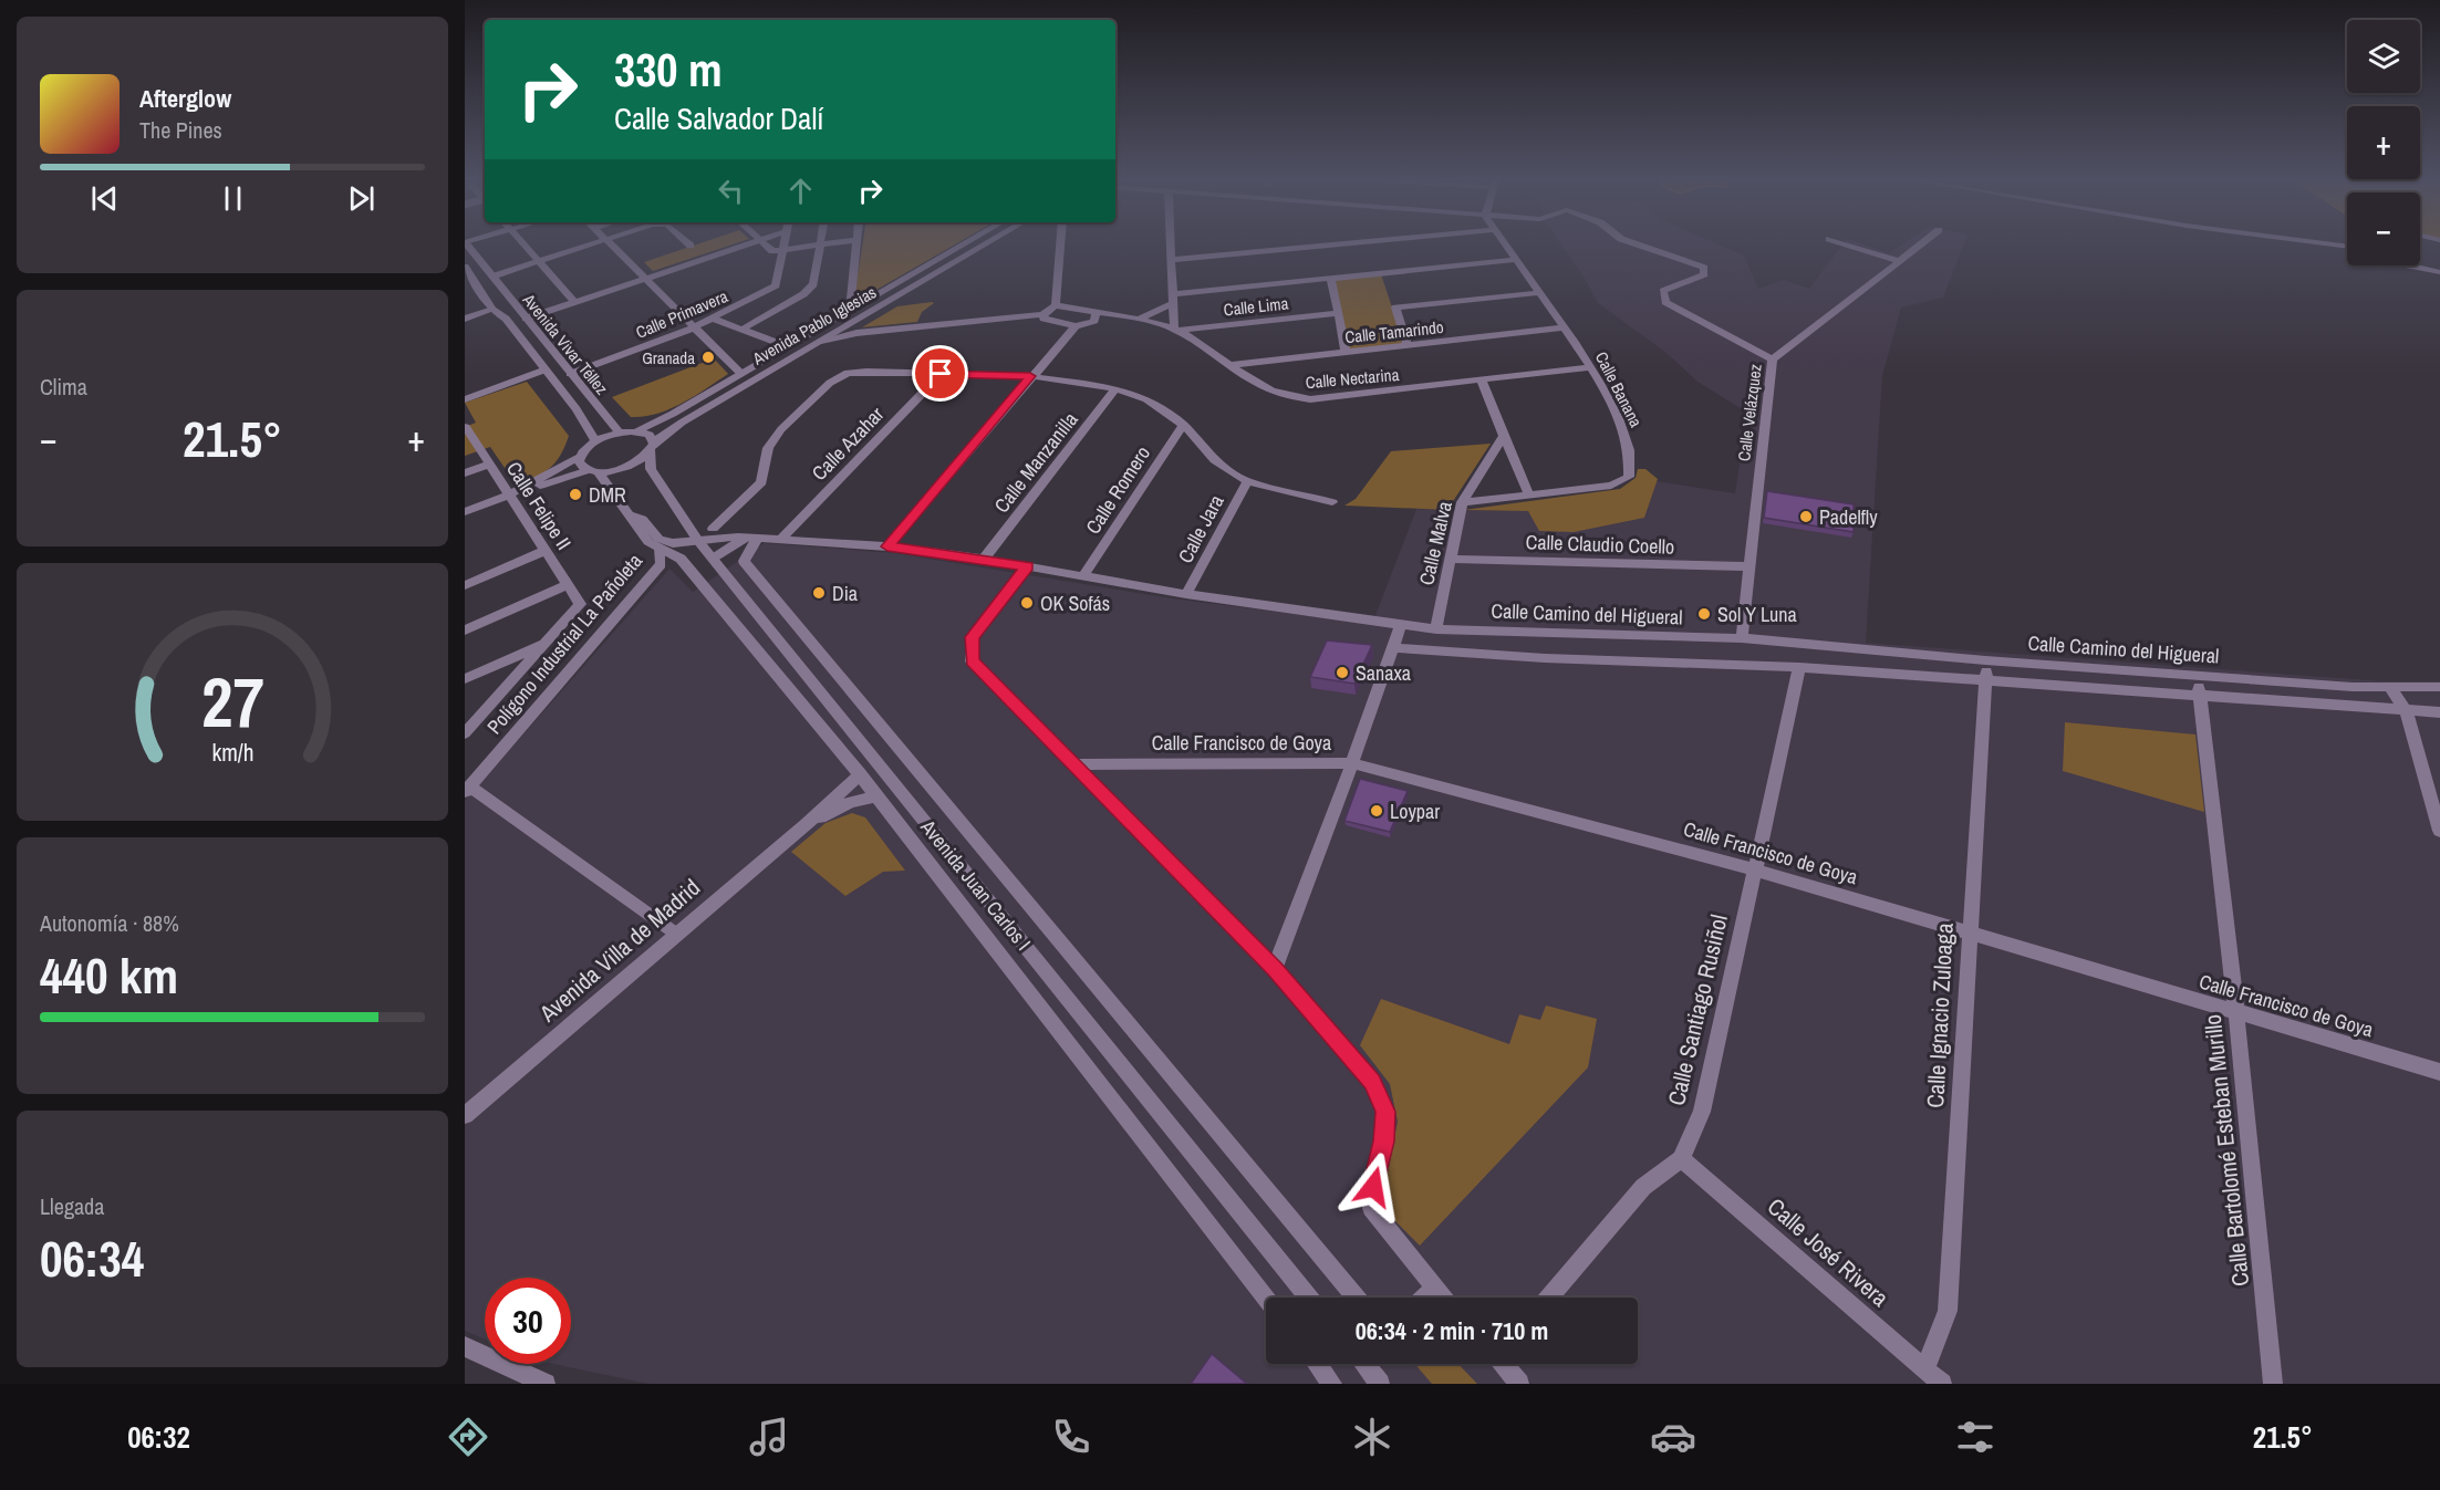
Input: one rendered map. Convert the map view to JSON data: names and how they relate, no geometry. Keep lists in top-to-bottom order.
{
  "streets": {
    "street": [
      "Calle Lima",
      "Calle Primavera",
      "Avenida Pablo Iglesias",
      "Calle Tamarindo",
      "Avenida Vivar Téllez",
      "Calle Nectarina",
      "Calle Banana",
      "Calle Velázquez",
      "Calle Azahar",
      "Calle Manzanilla",
      "Calle Romero",
      "Calle Felipe II",
      "Calle Jara",
      "Calle Malva",
      "Calle Claudio Coello",
      "Calle Camino del Higueral",
      "Polígono Industrial La Pañoleta",
      "Calle Francisco de Goya",
      "Avenida Juan Carlos I",
      "Avenida Villa de Madrid",
      "Calle Santiago Rusiñol",
      "Calle Ignacio Zuloaga",
      "Calle Bartolomé Esteban Murillo",
      "Calle José Rivera"
    ]
  },
  "crossings": [
    ["Calle Lima", "Calle Nectarina"],
    ["Calle Primavera", "Avenida Vivar Téllez"],
    ["Avenida Pablo Iglesias", "Calle Felipe II"],
    ["Avenida Pablo Iglesias", "Avenida Juan Carlos I"],
    ["Calle Tamarindo", "Calle Nectarina"],
    ["Calle Tamarindo", "Calle Banana"],
    ["Calle Nectarina", "Calle Banana"],
    ["Calle Banana", "Calle Malva"],
    ["Calle Velázquez", "Calle Claudio Coello"],
    ["Calle Velázquez", "Calle Camino del Higueral"],
    ["Calle Azahar", "Calle Camino del Higueral"],
    ["Calle Manzanilla", "Calle Camino del Higueral"],
    ["Calle Romero", "Calle Camino del Higueral"],
    ["Calle Jara", "Calle Camino del Higueral"],
    ["Calle Malva", "Calle Claudio Coello"],
    ["Calle Malva", "Calle Camino del Higueral"],
    ["Calle Camino del Higueral", "Avenida Juan Carlos I"],
    ["Calle Camino del Higueral", "Calle Santiago Rusiñol"],
    ["Calle Camino del Higueral", "Calle Ignacio Zuloaga"],
    ["Calle Camino del Higueral", "Calle Bartolomé Esteban Murillo"],
    ["Polígono Industrial La Pañoleta", "Avenida Juan Carlos I"],
    ["Calle Francisco de Goya", "Calle Santiago Rusiñol"],
    ["Calle Francisco de Goya", "Calle Ignacio Zuloaga"],
    ["Calle Francisco de Goya", "Calle Bartolomé Esteban Murillo"],
    ["Calle Santiago Rusiñol", "Calle José Rivera"],
    ["Calle Ignacio Zuloaga", "Calle José Rivera"]
  ],
  "places": [
    "Granada",
    "DMR",
    "Padelfly",
    "Dia",
    "OK Sofás",
    "Sol Y Luna",
    "Sanaxa",
    "Loypar"
  ],
  "page": {
    "map_buttons": ["+", "−"],
    "turn": ["330 m", "Calle Salvador Dalí"],
    "song": ["Afterglow", "The Pines"],
    "tile": [
      "Clima",
      ["Autonomía · 88%", "440 km"],
      ["Llegada", "06:34"]
    ],
    "heat": ["−", "21.5°", "+"],
    "limit": "30",
    "trip": "06:34 · 2 min · 710 m",
    "tabs": ["06:32", "21.5°"],
    "gauge": ["27", "km/h"]
  }
}
